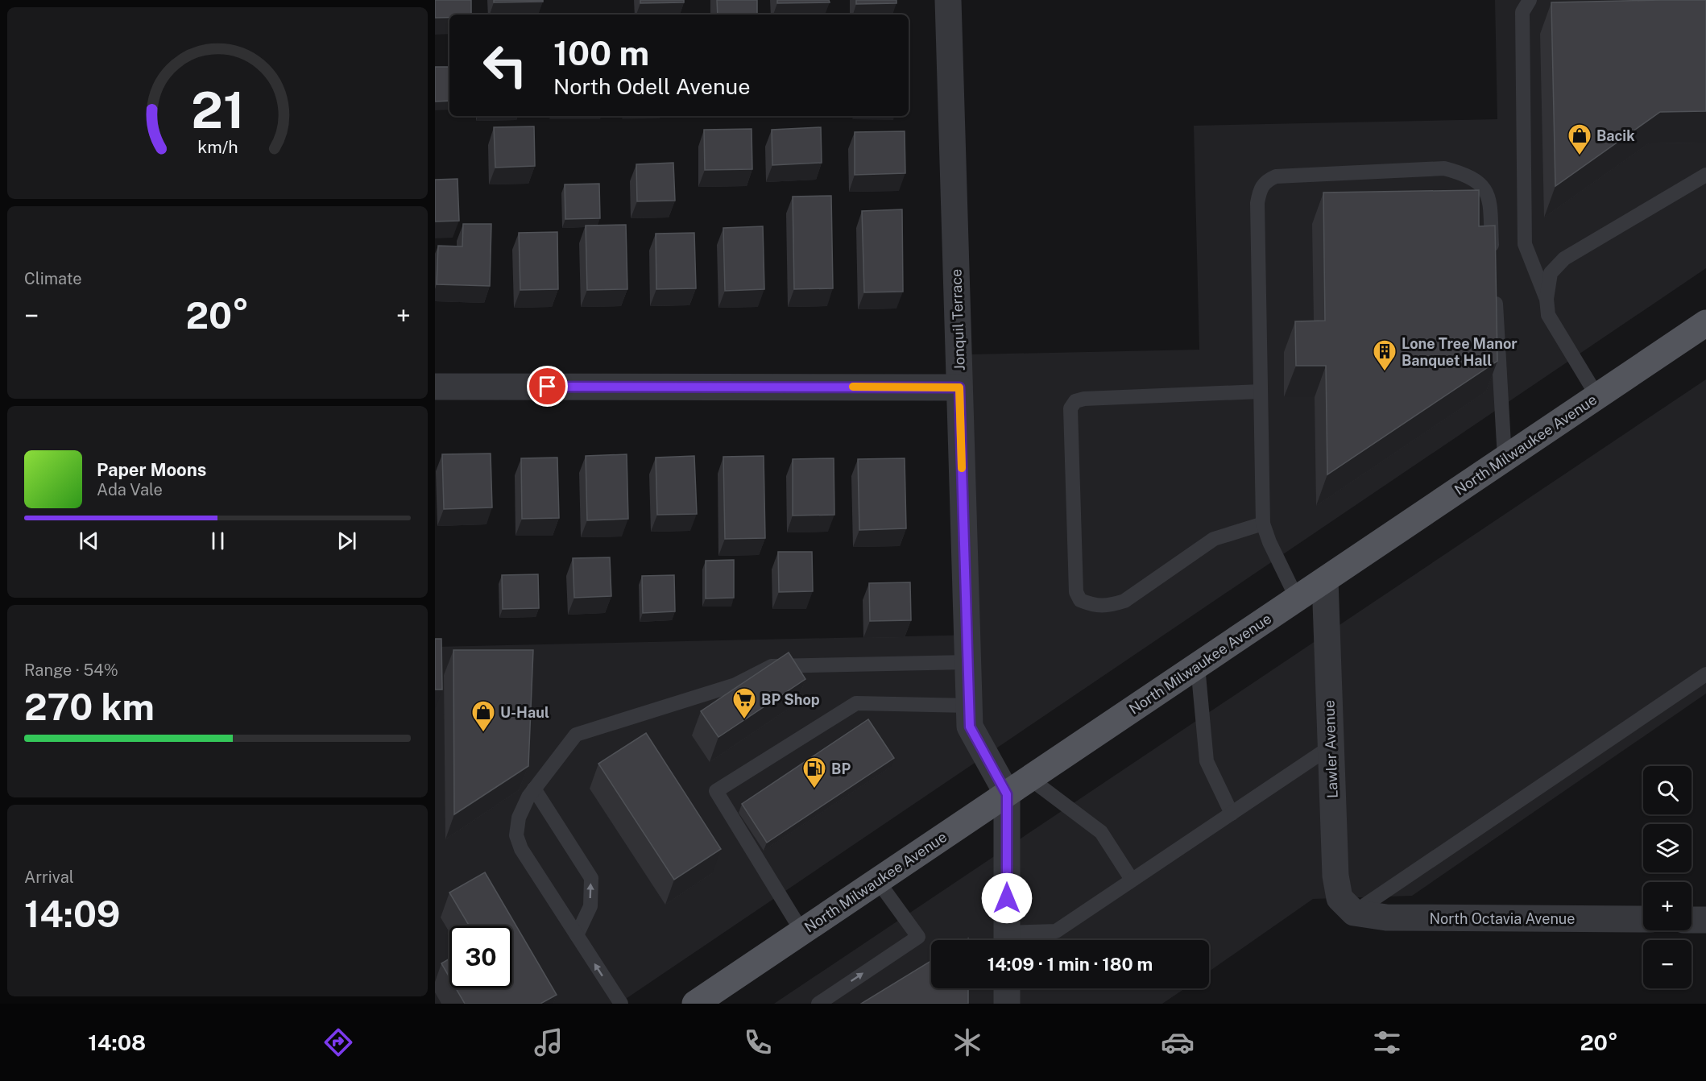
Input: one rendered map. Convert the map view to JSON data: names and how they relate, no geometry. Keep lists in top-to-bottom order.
{
  "streets": {
    "main road": ["North Milwaukee Avenue"],
    "street": ["Jonquil Terrace", "Lawler Avenue", "North Octavia Avenue"]
  },
  "crossings": [
    ["Jonquil Terrace", "North Milwaukee Avenue"],
    ["North Milwaukee Avenue", "Lawler Avenue"],
    ["Lawler Avenue", "North Octavia Avenue"]
  ],
  "places": {
    "shop": ["Bacik", "U-Haul"],
    "building": ["Lone Tree Manor Banquet Hall"],
    "supermarket": ["BP Shop"],
    "fuel station": ["BP"]
  },
  "page": {
    "turn": ["100 m", "North Odell Avenue"],
    "tile": [
      "Climate",
      ["Range · 54%", "270 km"],
      ["Arrival", "14:09"]
    ],
    "heat": ["−", "20°", "+"],
    "song": ["Paper Moons", "Ada Vale"],
    "map_buttons": ["+", "−"],
    "limit": "30",
    "trip": "14:09 · 1 min · 180 m",
    "tabs": ["14:08", "20°"],
    "gauge": ["21", "km/h"]
  }
}
